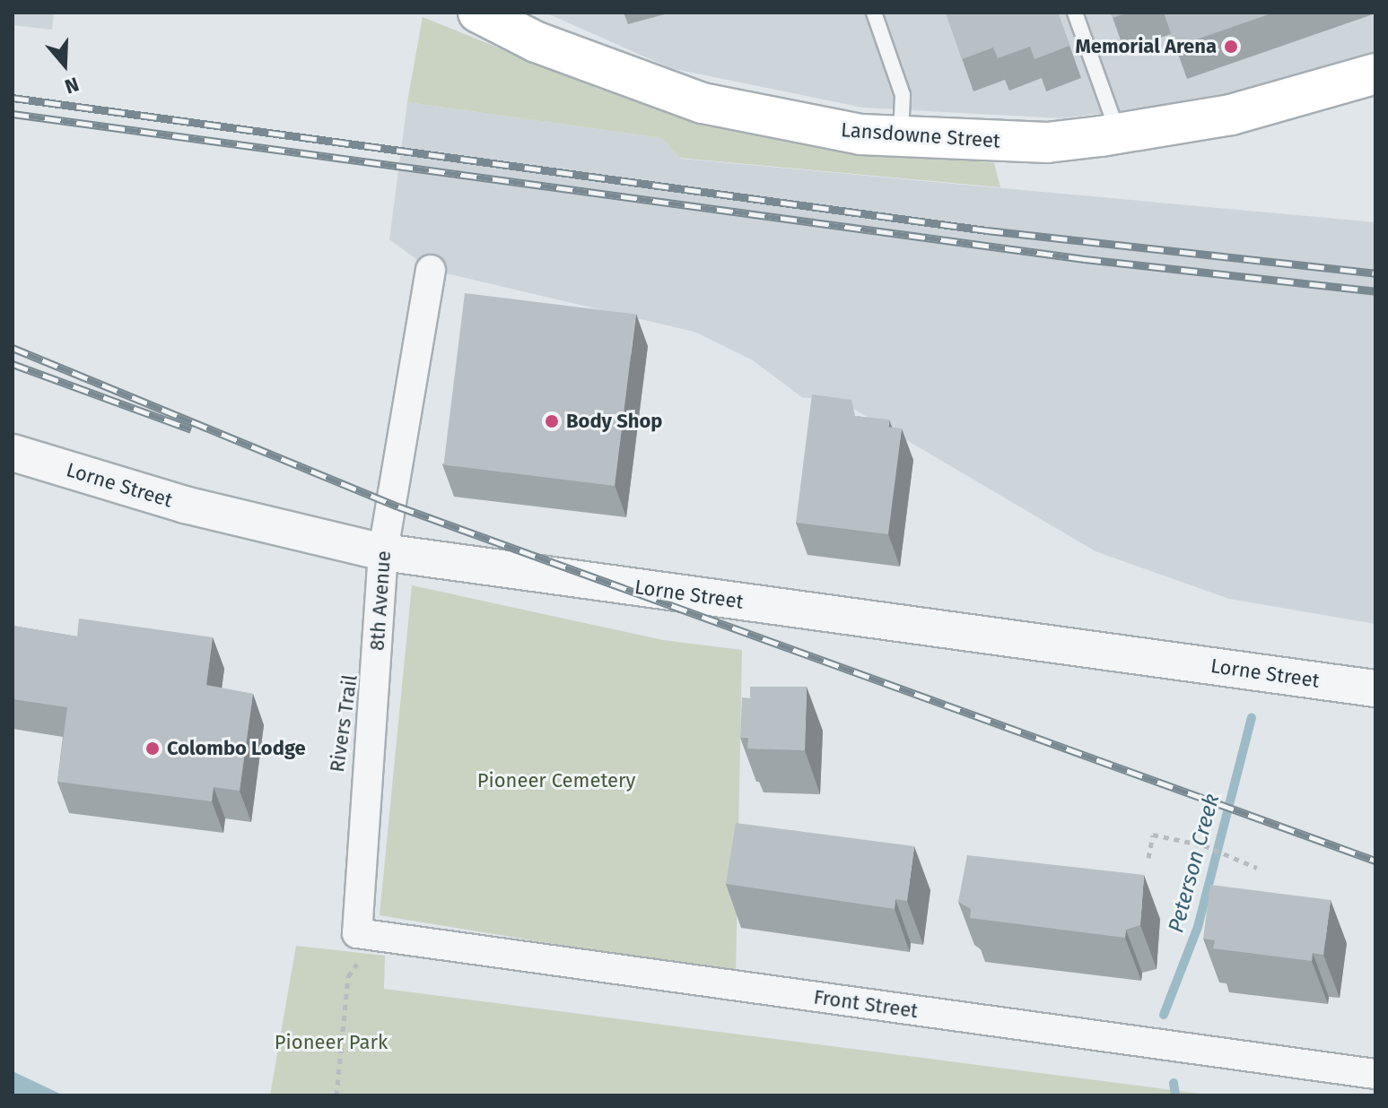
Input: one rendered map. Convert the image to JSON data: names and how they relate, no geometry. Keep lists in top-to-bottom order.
{
  "streets": {
    "main road": ["Lansdowne Street"],
    "street": ["Lorne Street", "8th Avenue", "Front Street"]
  },
  "crossings": [
    ["Lorne Street", "8th Avenue"],
    ["8th Avenue", "Front Street"]
  ],
  "water": ["Peterson Creek"],
  "parks": ["Pioneer Cemetery", "Pioneer Park"],
  "places": ["Memorial Arena", "Body Shop", "Colombo Lodge"],
  "north": "bottom"
}
